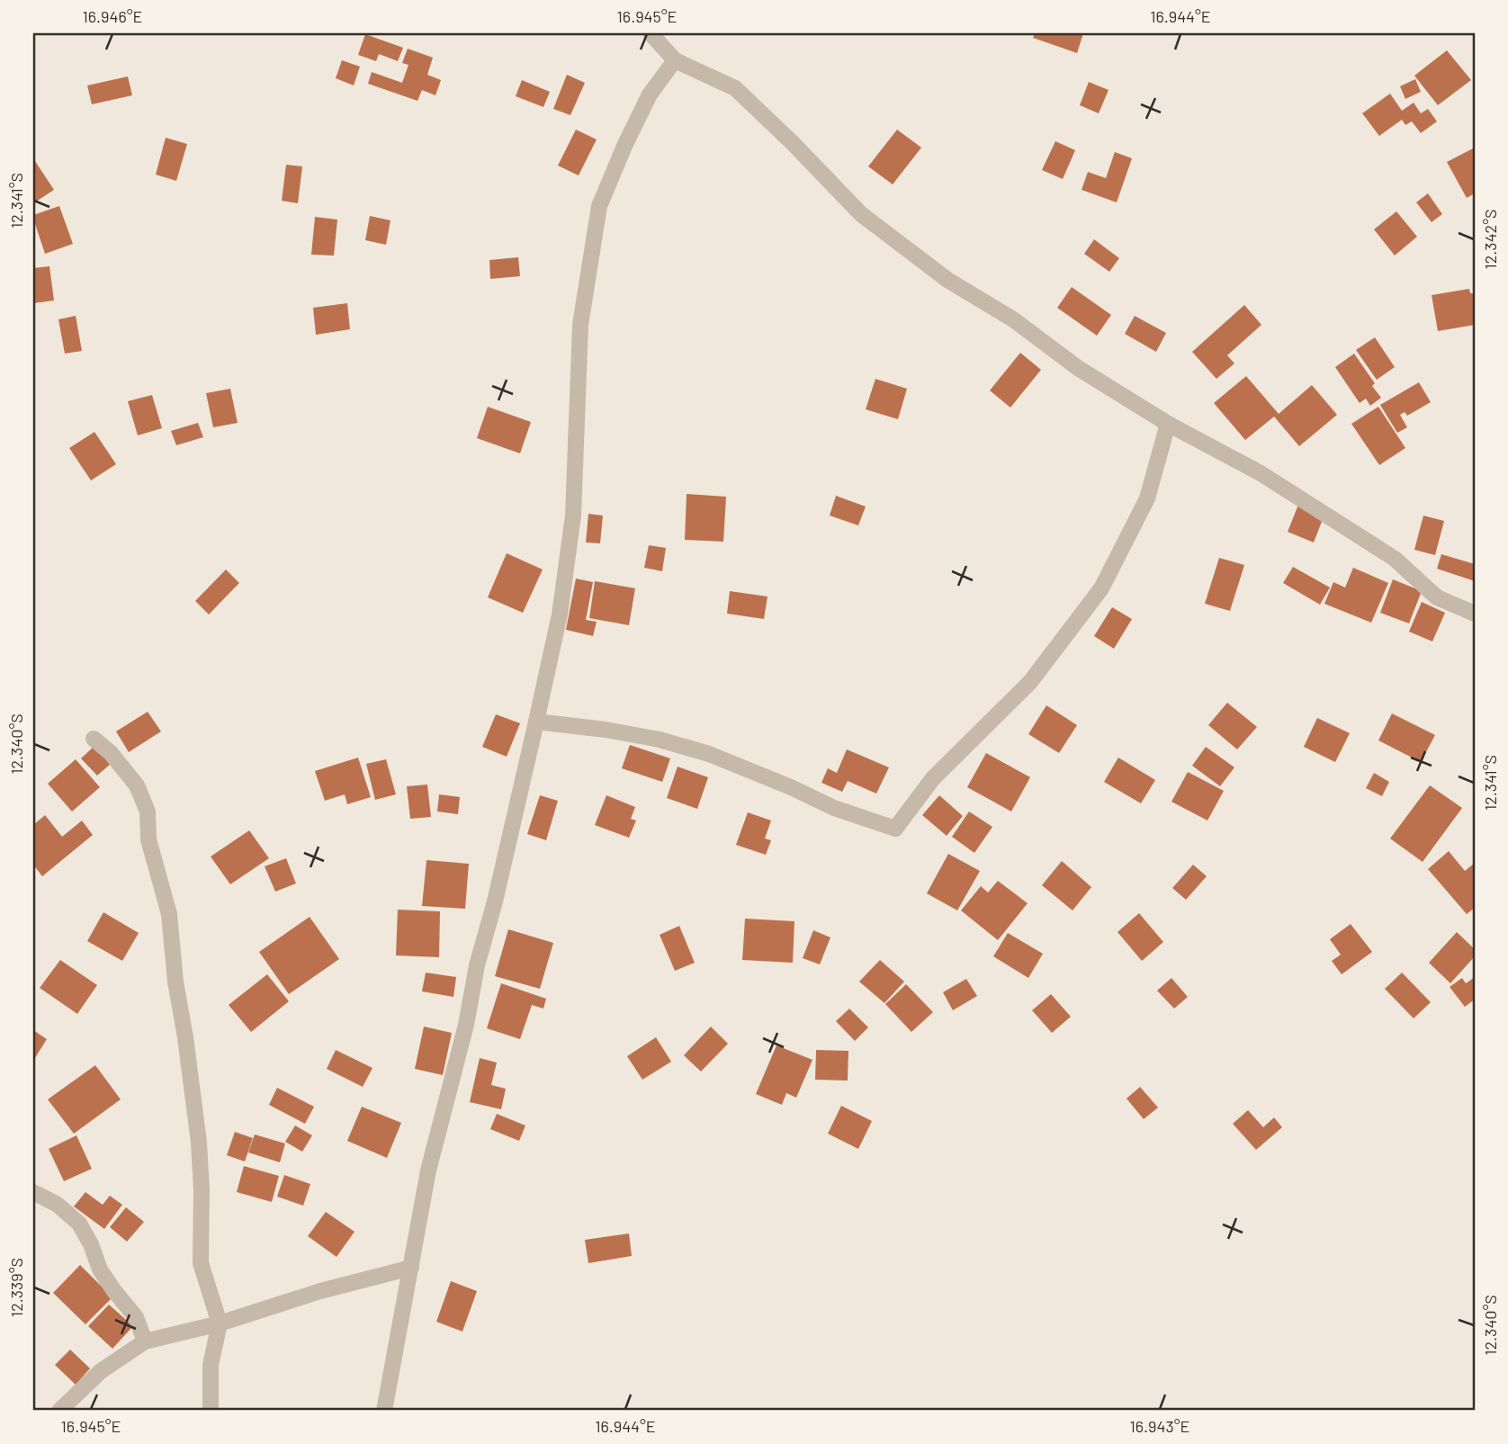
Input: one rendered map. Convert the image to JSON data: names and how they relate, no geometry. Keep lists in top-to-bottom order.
{
  "coordinates": [
    "16.946°E",
    "16.945°E",
    "16.944°E",
    "12.341°S",
    "12.342°S",
    "12.340°S",
    "12.339°S",
    "16.943°E"
  ]
}
